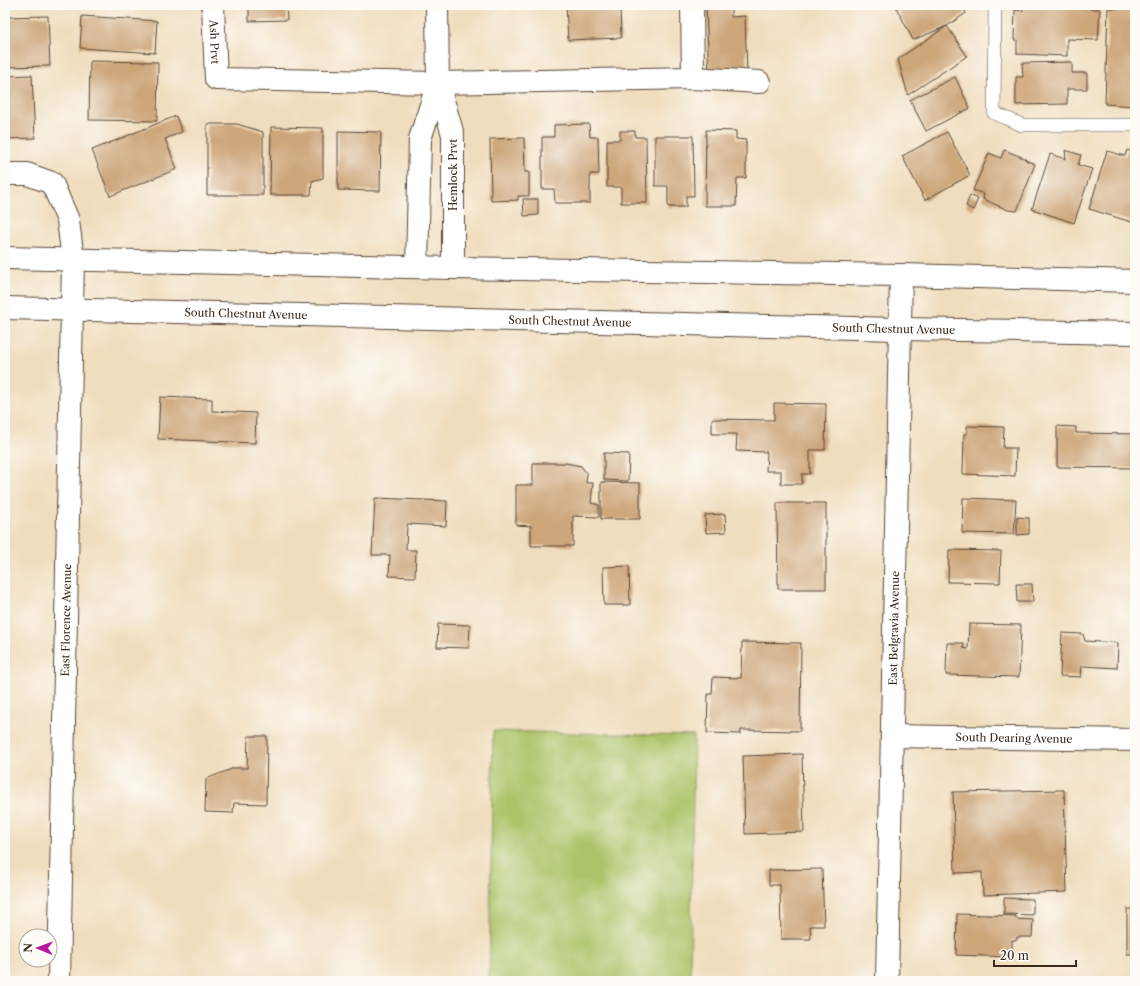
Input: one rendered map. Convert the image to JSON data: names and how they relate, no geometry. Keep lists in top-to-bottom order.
{
  "streets": {
    "street": [
      "Ash Prvt",
      "Hemlock Prvt",
      "South Chestnut Avenue",
      "East Florence Avenue",
      "East Belgravia Avenue",
      "South Dearing Avenue"
    ]
  },
  "crossings": [
    ["Ash Prvt", "Hemlock Prvt"],
    ["South Chestnut Avenue", "East Florence Avenue"],
    ["South Chestnut Avenue", "East Belgravia Avenue"],
    ["East Belgravia Avenue", "South Dearing Avenue"]
  ],
  "scale_bar": "20 m",
  "north": "left"
}
